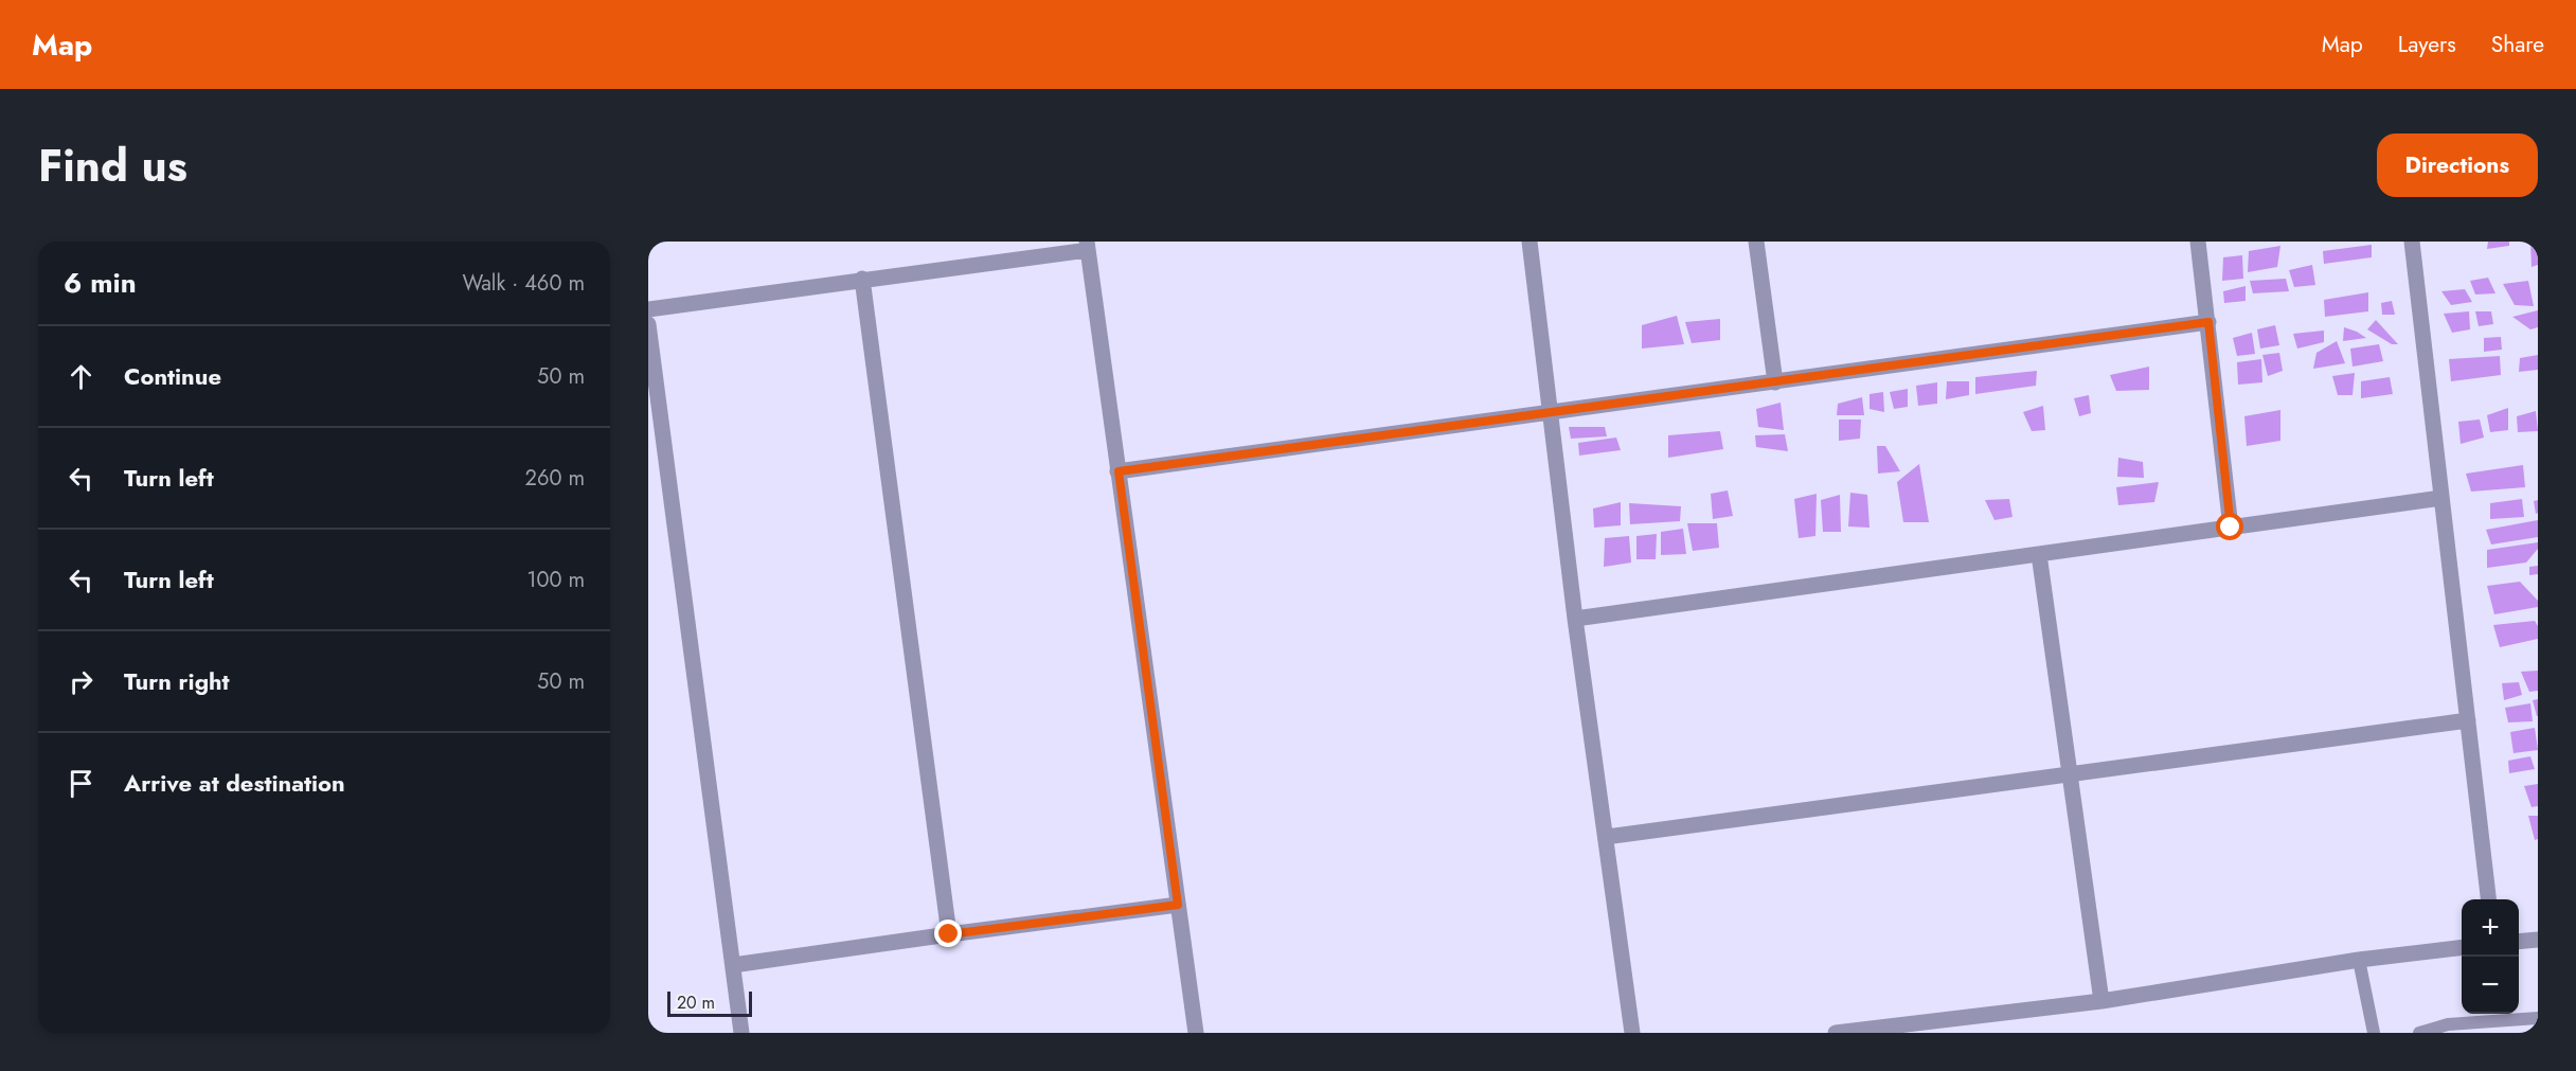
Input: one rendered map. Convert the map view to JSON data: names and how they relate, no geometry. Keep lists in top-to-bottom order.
{
  "scale_bar": "20 m",
  "page": {
    "header": "Map",
    "nav": ["Map", "Layers", "Share"],
    "title": "Find us",
    "buttons": "Directions",
    "heading": ["6 min", "Walk · 460 m"],
    "list": [
      ["Continue", "50 m"],
      ["Turn left", "260 m"],
      ["Turn left", "100 m"],
      ["Turn right", "50 m"],
      "Arrive at destination"
    ],
    "map_buttons": ["+", "−"],
    "scale": "20 m"
  }
}
